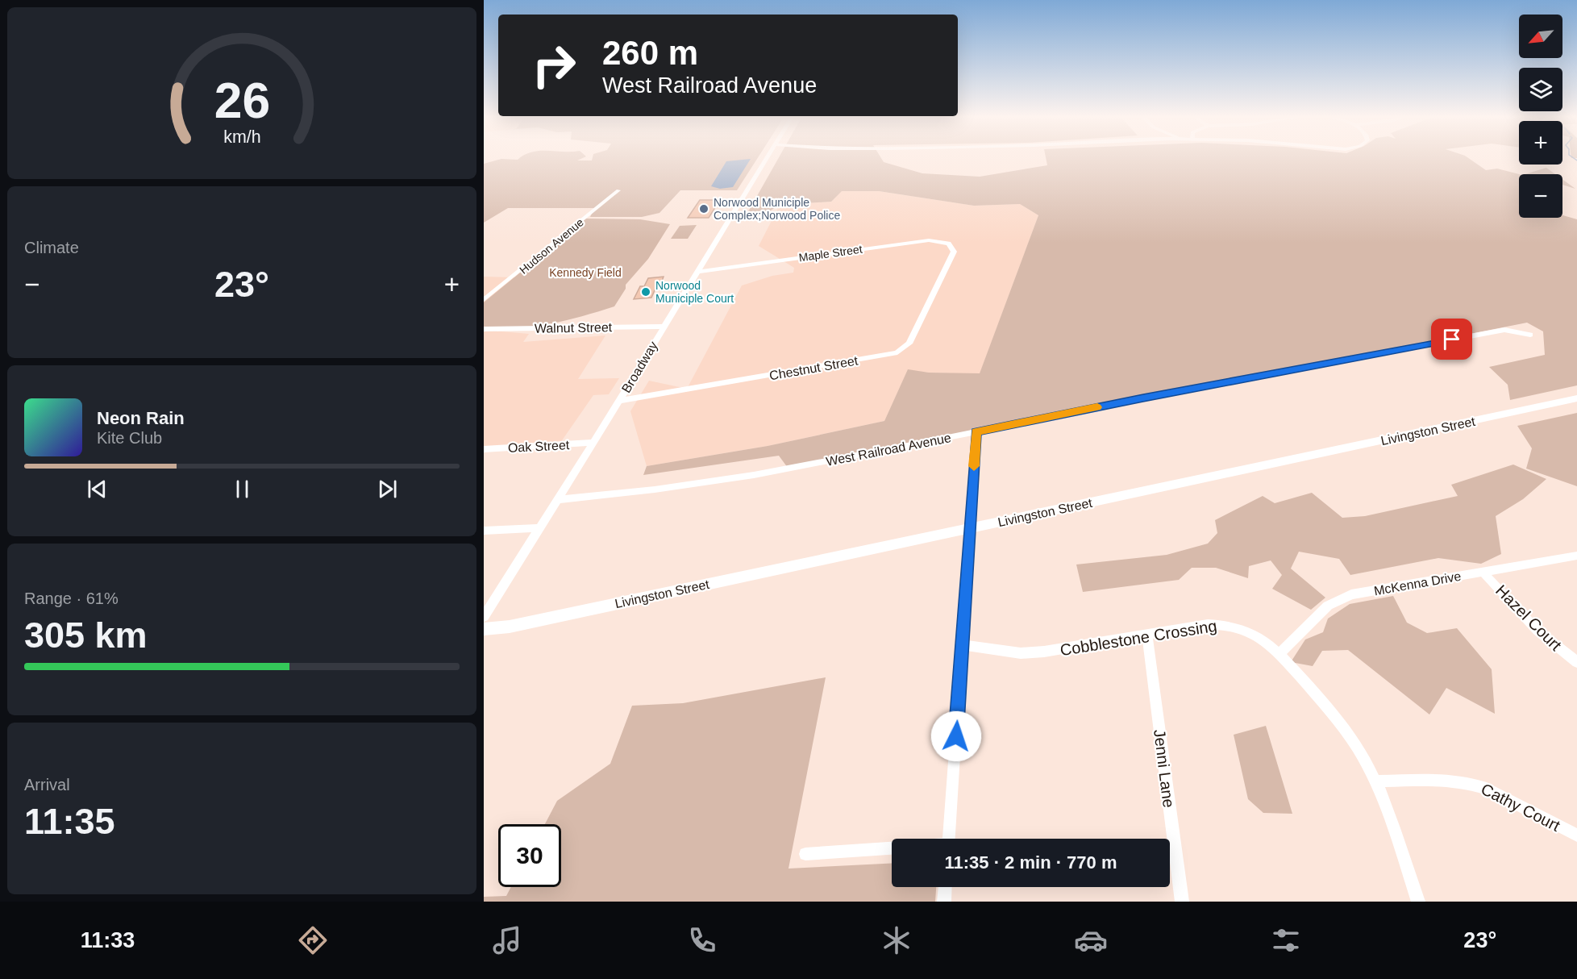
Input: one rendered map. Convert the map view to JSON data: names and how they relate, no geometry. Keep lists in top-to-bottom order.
{
  "streets": {
    "main road": ["Livingston Street"],
    "street": [
      "Hudson Avenue",
      "Maple Street",
      "Walnut Street",
      "Broadway",
      "Chestnut Street",
      "Oak Street",
      "West Railroad Avenue",
      "McKenna Drive",
      "Hazel Court",
      "Cobblestone Crossing",
      "Jenni Lane",
      "Cathy Court"
    ]
  },
  "crossings": [
    ["Maple Street", "Broadway"],
    ["Maple Street", "Chestnut Street"],
    ["Walnut Street", "Broadway"],
    ["Broadway", "Chestnut Street"],
    ["Broadway", "Oak Street"],
    ["Broadway", "West Railroad Avenue"],
    ["McKenna Drive", "Hazel Court"],
    ["McKenna Drive", "Cobblestone Crossing"],
    ["Cobblestone Crossing", "Jenni Lane"],
    ["Cobblestone Crossing", "Cathy Court"]
  ],
  "parks": ["Kennedy Field"],
  "places": ["Norwood Municiple Complex;Norwood Police", "Norwood Municiple Court"],
  "north": "bottom left",
  "page": {
    "map_buttons": ["+", "−"],
    "turn": ["260 m", "West Railroad Avenue"],
    "tile": [
      "Climate",
      ["Range · 61%", "305 km"],
      ["Arrival", "11:35"]
    ],
    "heat": ["−", "23°", "+"],
    "song": ["Neon Rain", "Kite Club"],
    "limit": "30",
    "trip": "11:35 · 2 min · 770 m",
    "tabs": ["11:33", "23°"],
    "gauge": ["26", "km/h"]
  }
}
